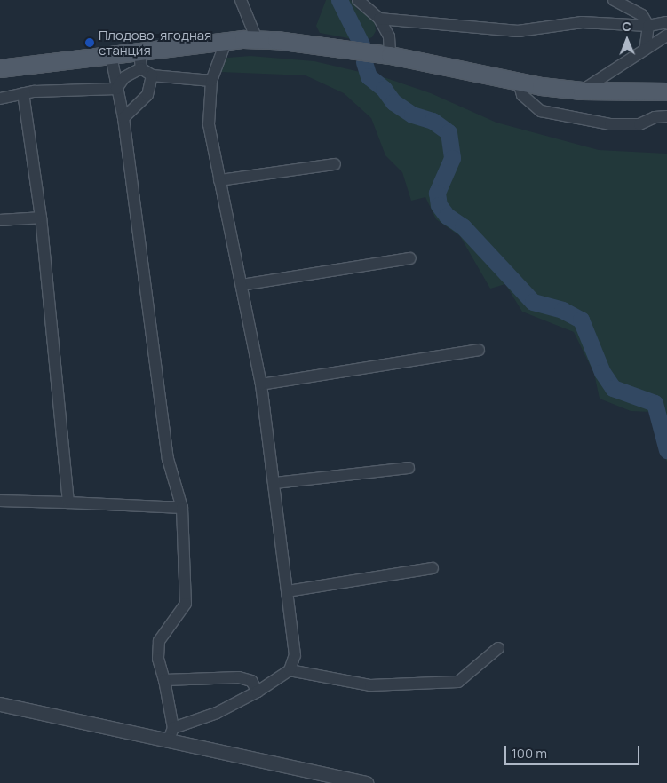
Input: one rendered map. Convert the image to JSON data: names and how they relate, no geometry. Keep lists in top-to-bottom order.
{
  "places": ["Плодово-ягодная станция"],
  "scale_bar": "100 m",
  "north": "top"
}
